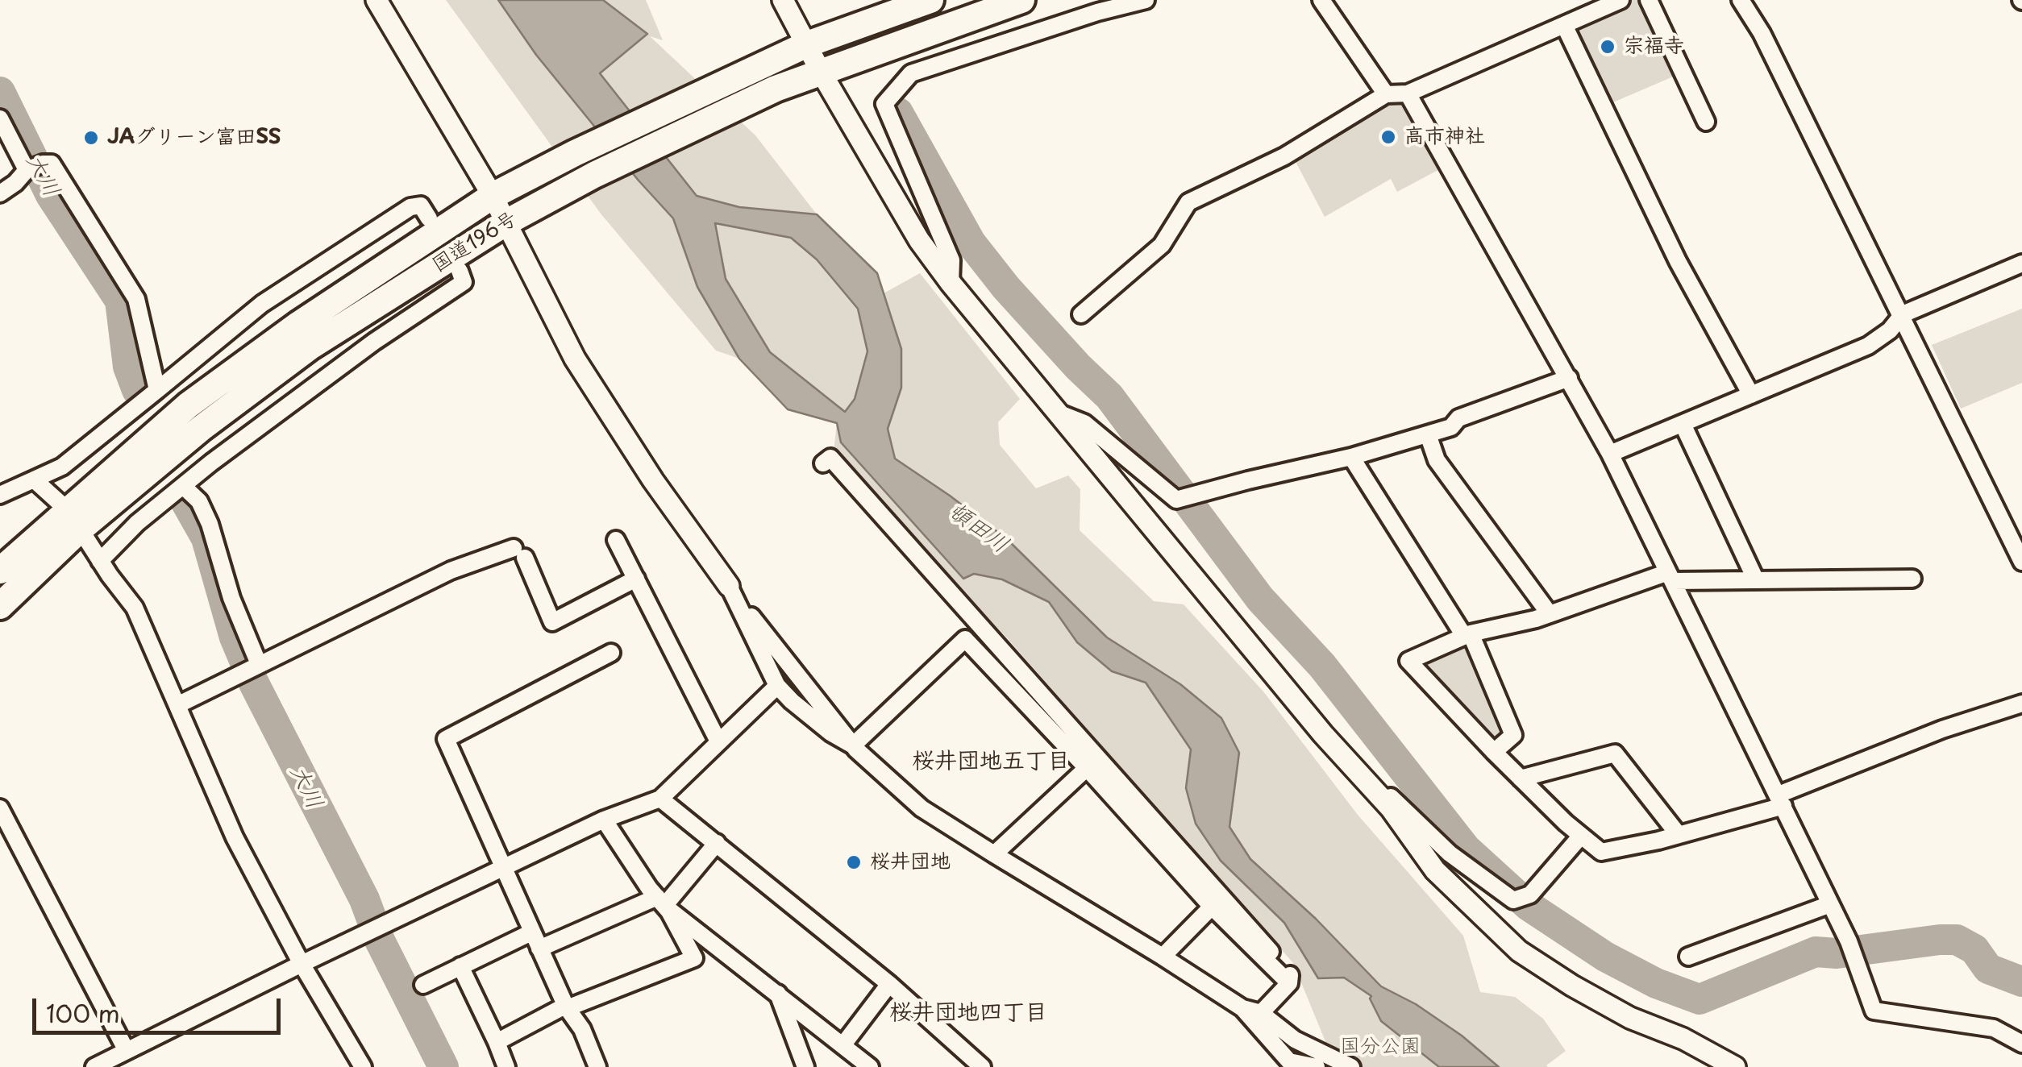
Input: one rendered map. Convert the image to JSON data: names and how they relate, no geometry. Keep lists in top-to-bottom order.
{
  "streets": {
    "highway": ["国道196号"]
  },
  "districts": ["桜井団地五丁目", "桜井団地四丁目"],
  "water": ["大川", "頓田川"],
  "parks": ["国分公園"],
  "places": [
    "宗福寺",
    "高市神社",
    "JAグリーン富田SS",
    "桜井団地"
  ],
  "scale_bar": "100 m"
}
